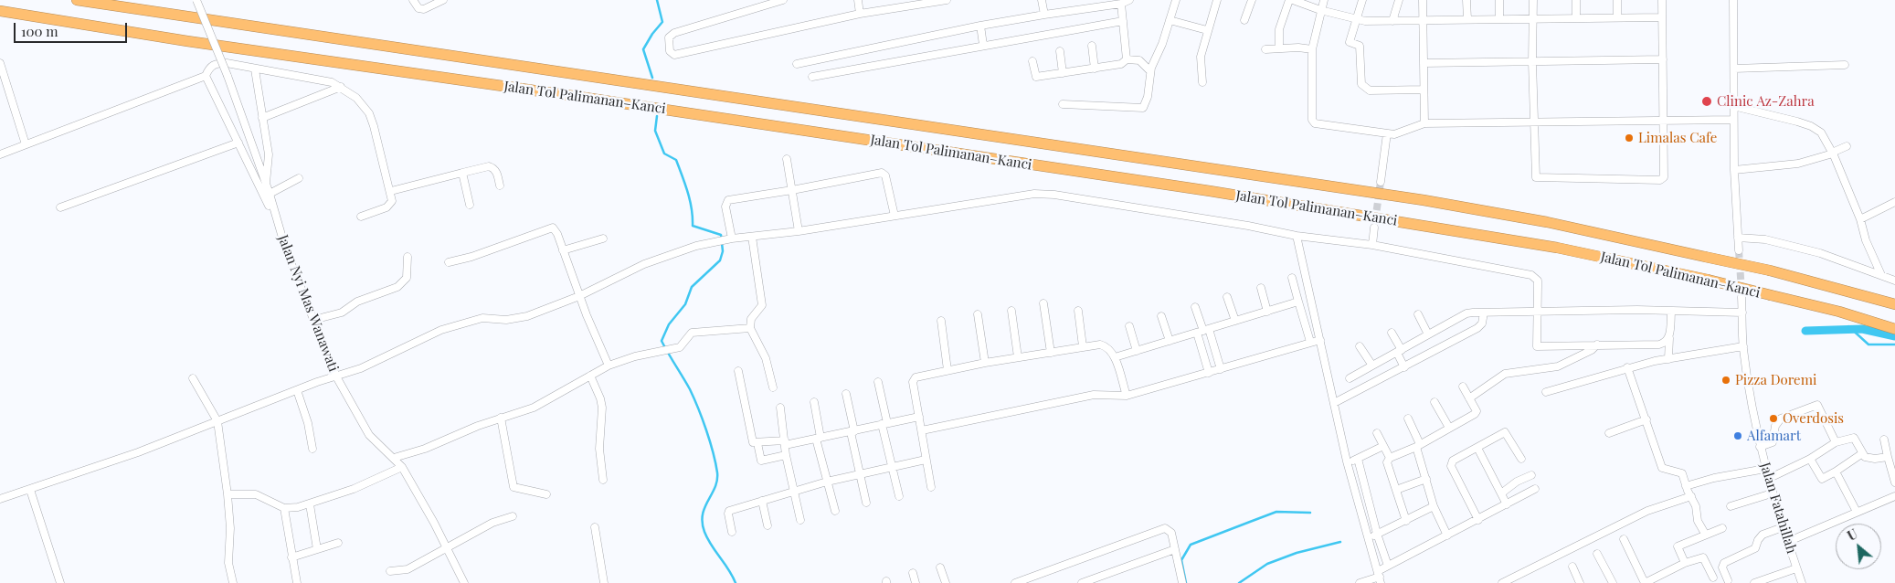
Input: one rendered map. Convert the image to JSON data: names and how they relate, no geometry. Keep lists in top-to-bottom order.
{
  "streets": {
    "highway": ["Jalan Tol Palimanan–Kanci"],
    "street": ["Jalan Nyi Mas Wanawati", "Jalan Fatahillah"]
  },
  "places": [
    "Clinic Az-Zahra",
    "Limalas Cafe",
    "Pizza Doremi",
    "Overdosis",
    "Alfamart"
  ],
  "scale_bar": "100 m",
  "north": "top left"
}
